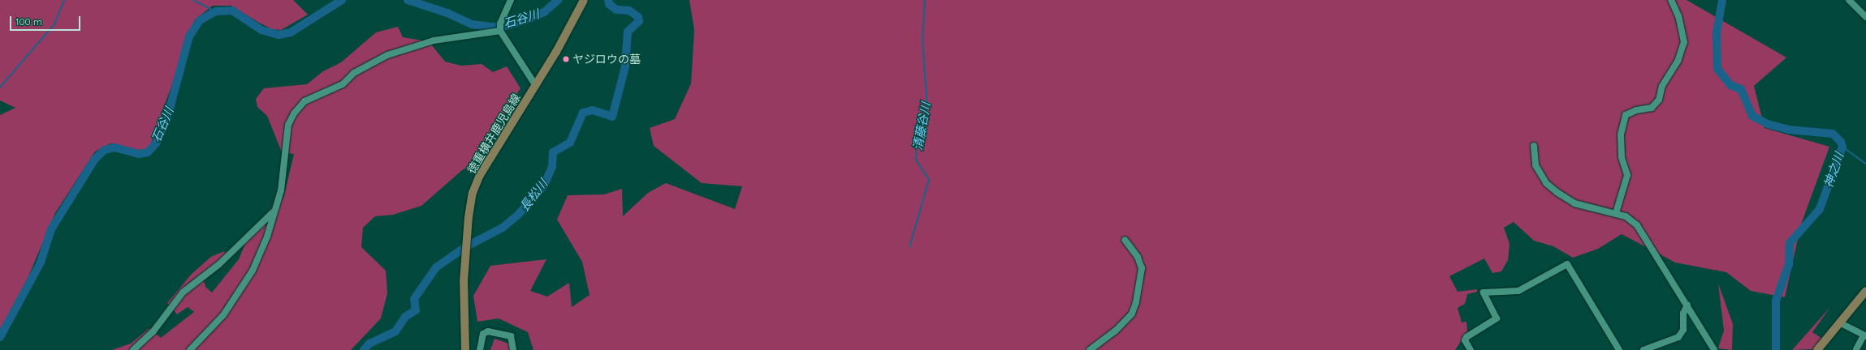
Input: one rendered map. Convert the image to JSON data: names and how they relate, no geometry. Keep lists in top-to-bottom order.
{
  "streets": {
    "main road": ["徳重横井鹿児島線"]
  },
  "water": [
    "石谷川",
    "清藤谷川",
    "神之川",
    "長松川"
  ],
  "places": ["ヤジロウの墓"],
  "scale_bar": "100 m"
}
